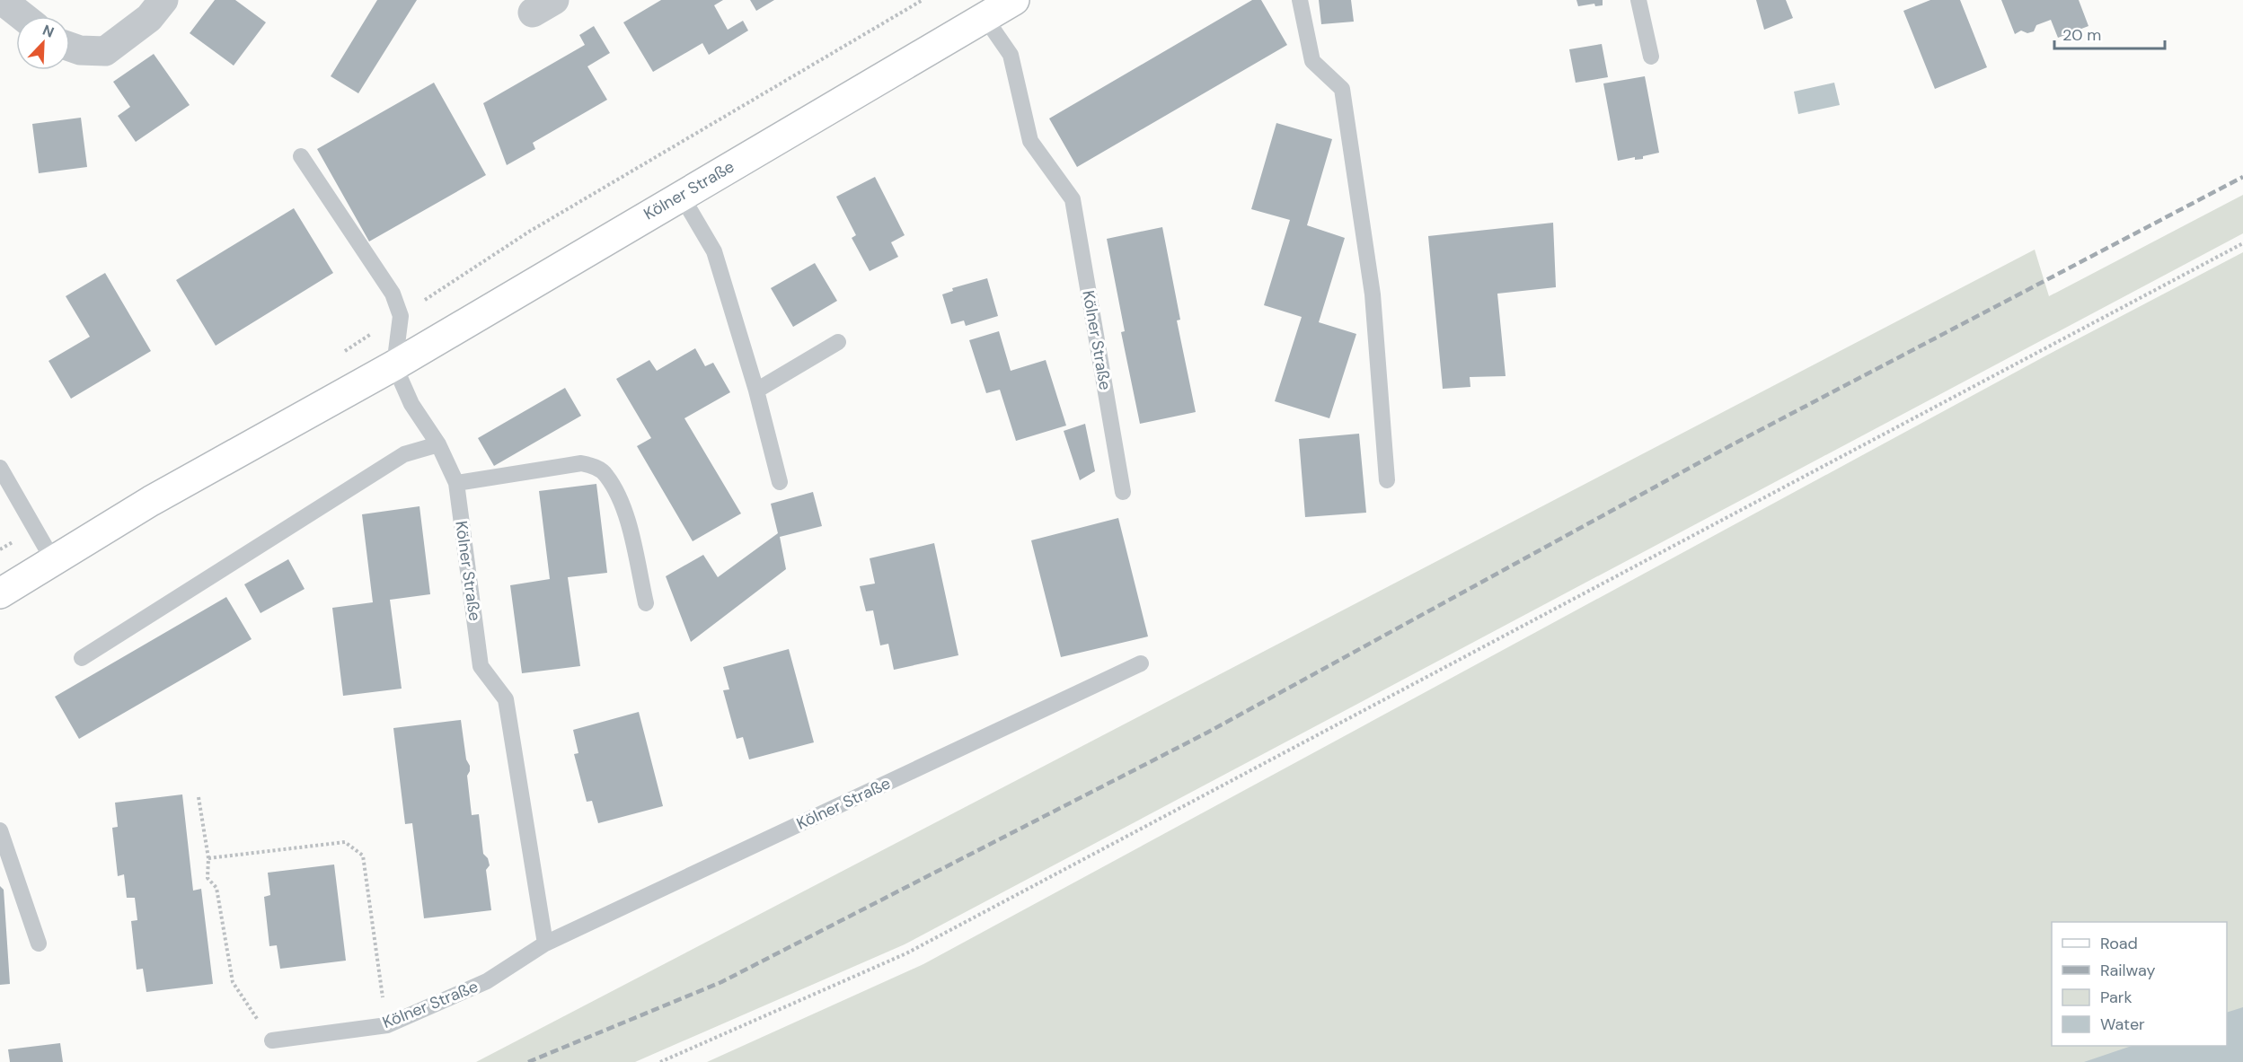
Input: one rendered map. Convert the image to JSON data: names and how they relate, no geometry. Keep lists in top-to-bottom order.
{
  "streets": {
    "main road": ["Kölner Straße"]
  },
  "legend": [
    "Road",
    "Railway",
    "Park",
    "Water"
  ],
  "scale_bar": "20 m",
  "north": "top right"
}
